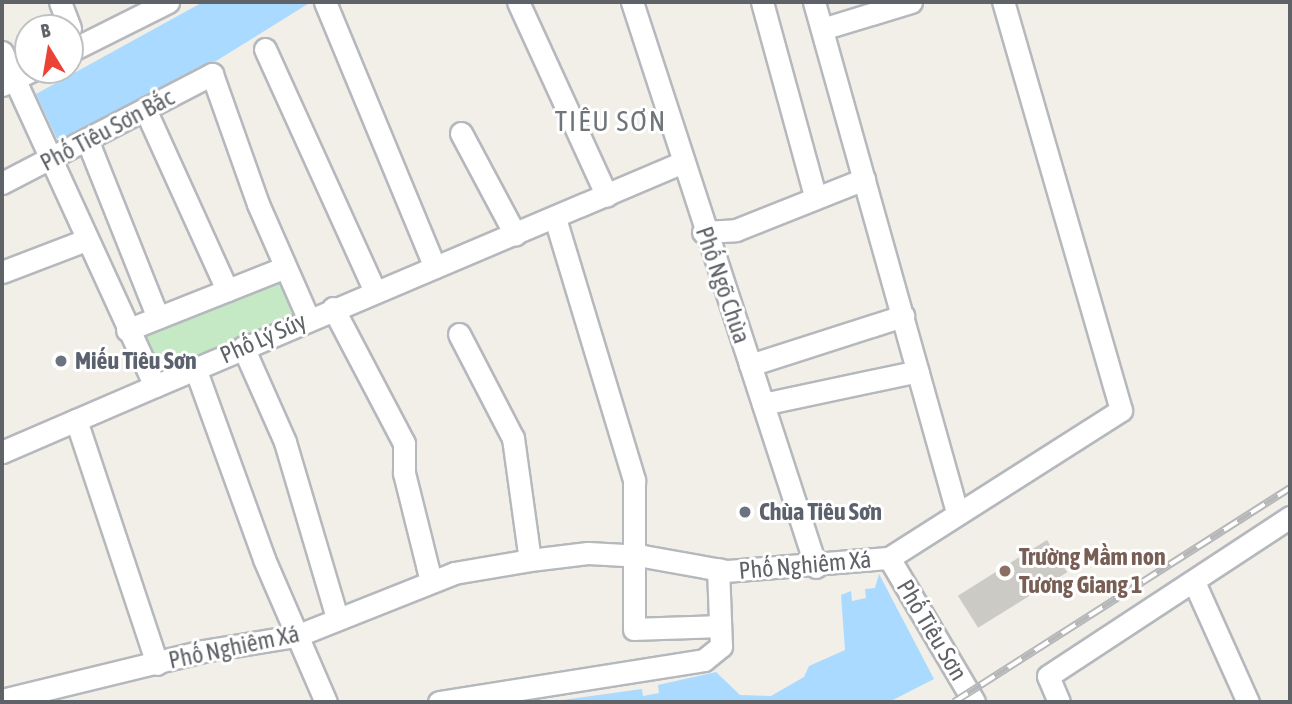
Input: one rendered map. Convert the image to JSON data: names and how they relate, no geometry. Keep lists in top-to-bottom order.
{
  "streets": {
    "street": [
      "Phố Tiêu Sơn Bắc",
      "Phố Ngõ Chùa",
      "Phố Lý Súy",
      "Phố Nghiêm Xá",
      "Phố Tiêu Sơn"
    ]
  },
  "crossings": [
    ["Phố Ngõ Chùa", "Phố Lý Súy"],
    ["Phố Ngõ Chùa", "Phố Nghiêm Xá"],
    ["Phố Nghiêm Xá", "Phố Tiêu Sơn"]
  ],
  "districts": ["TIÊU SƠN"],
  "places": ["Miếu Tiêu Sơn", "Chùa Tiêu Sơn", "Trường Mầm non Tương Giang 1"],
  "north": "top"
}
